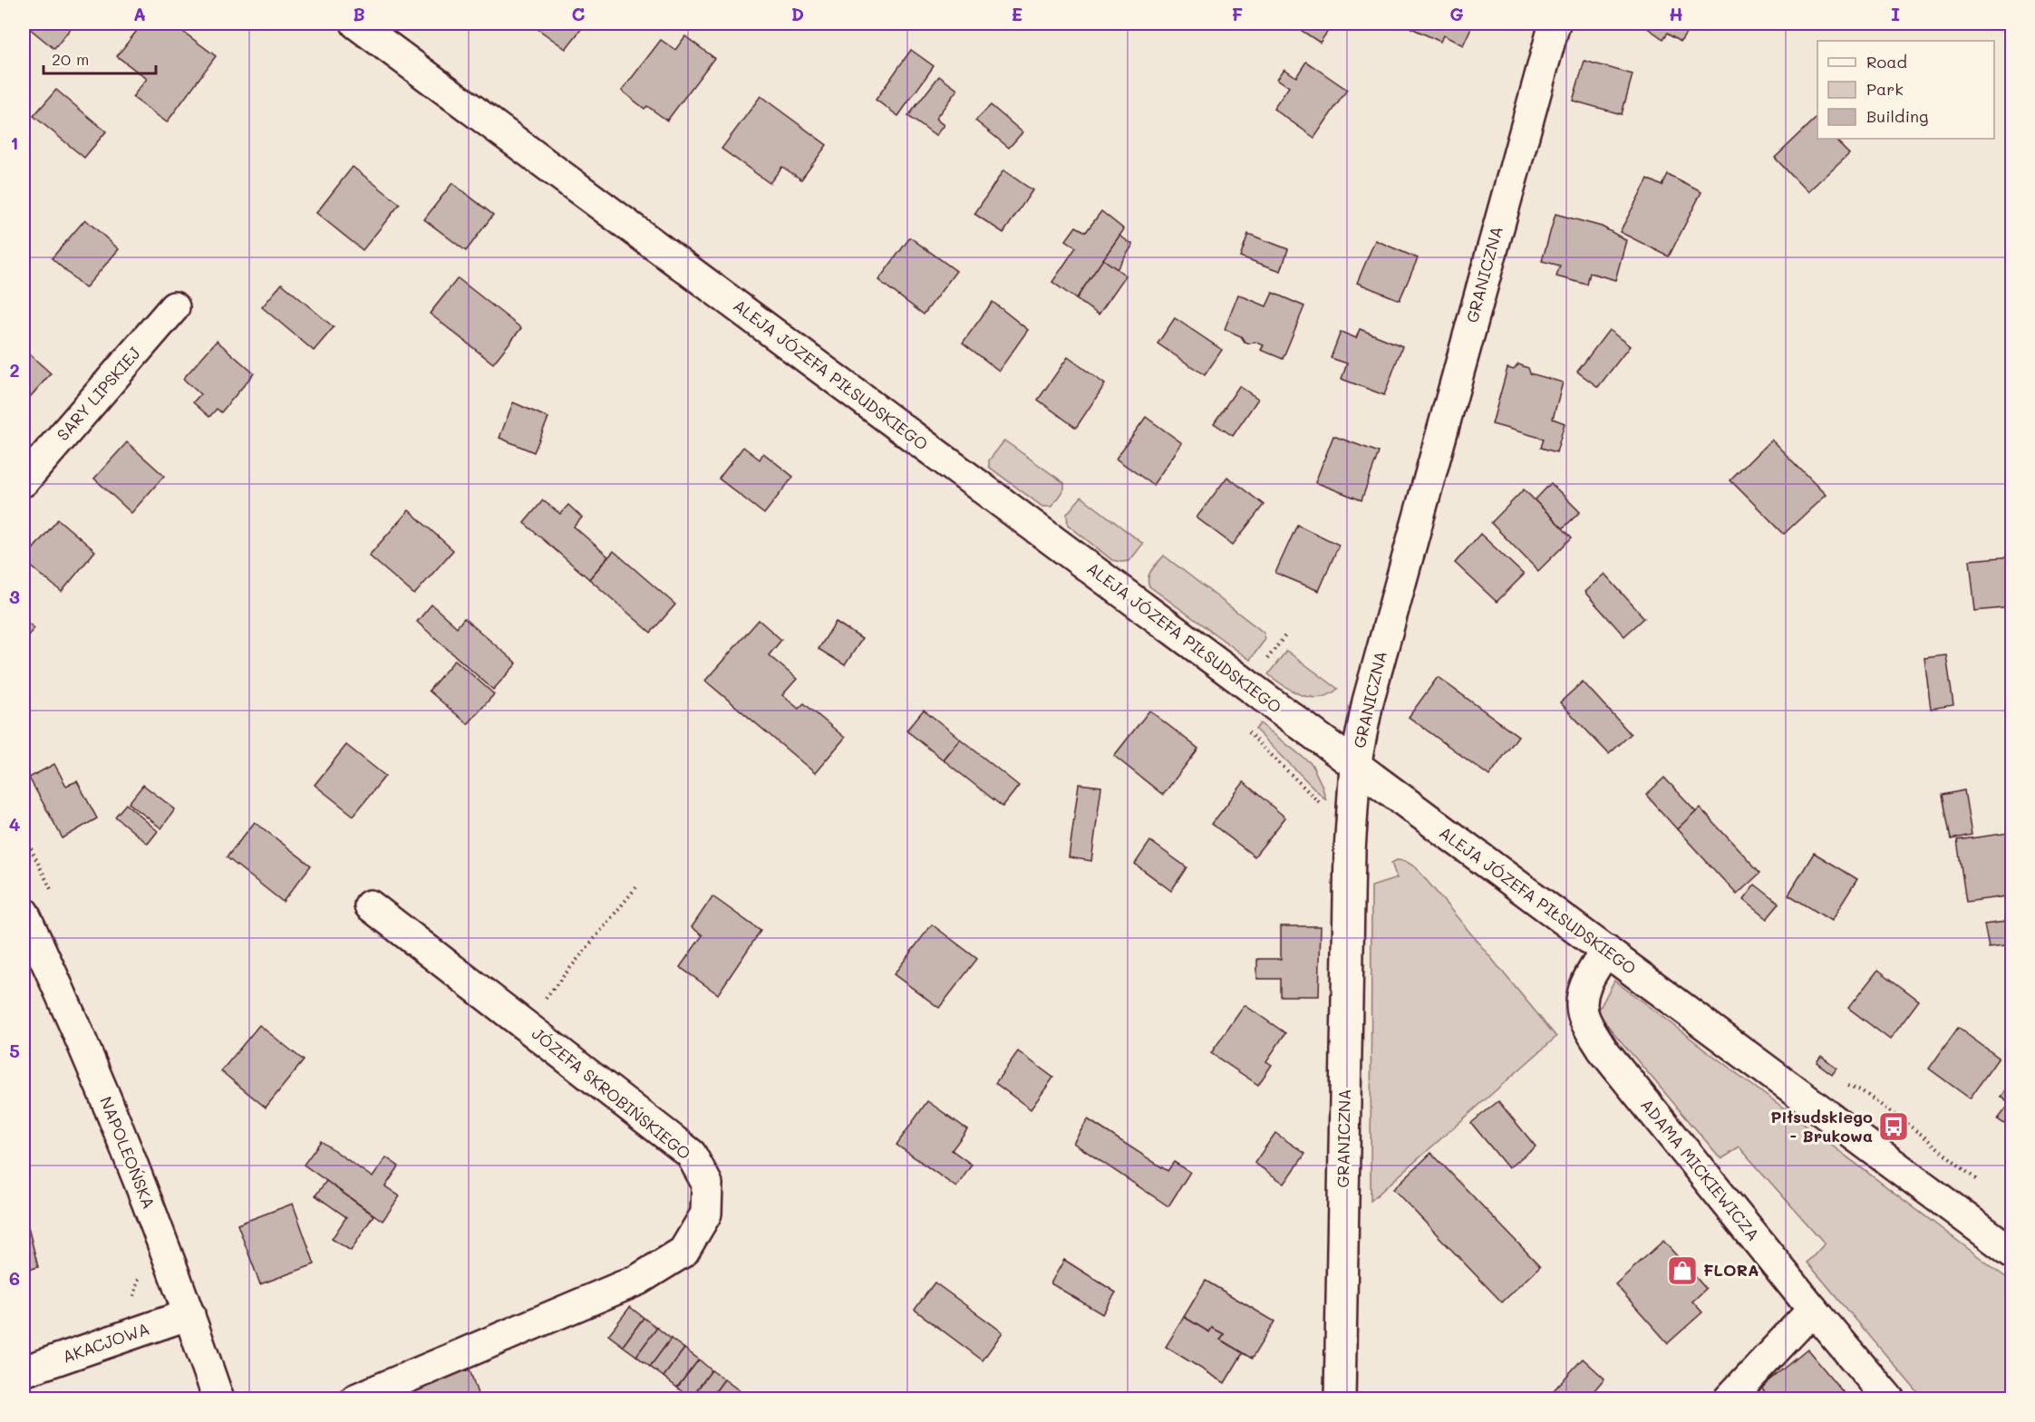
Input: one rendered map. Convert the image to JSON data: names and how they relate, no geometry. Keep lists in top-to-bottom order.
{
  "streets": {
    "street": [
      "GRANICZNA",
      "ALEJA JÓZEFA PIŁSUDSKIEGO",
      "SARY LIPSKIEJ",
      "JÓZEFA SKROBIŃSKIEGO",
      "NAPOLEOŃSKA",
      "ADAMA MICKIEWICZA",
      "AKACJOWA"
    ]
  },
  "crossings": [
    ["GRANICZNA", "ALEJA JÓZEFA PIŁSUDSKIEGO"],
    ["ALEJA JÓZEFA PIŁSUDSKIEGO", "ADAMA MICKIEWICZA"],
    ["NAPOLEOŃSKA", "AKACJOWA"]
  ],
  "places": {
    "bus stop": ["Piłsudskiego - Brukowa"],
    "shop": ["FLORA"]
  },
  "legend": ["Road", "Park", "Building"],
  "scale_bar": "20 m",
  "grid": {
    "columns": [
      "A",
      "B",
      "C",
      "D",
      "E",
      "F",
      "G",
      "H",
      "I"
    ],
    "rows": [
      "1",
      "2",
      "3",
      "4",
      "5",
      "6"
    ]
  }
}
